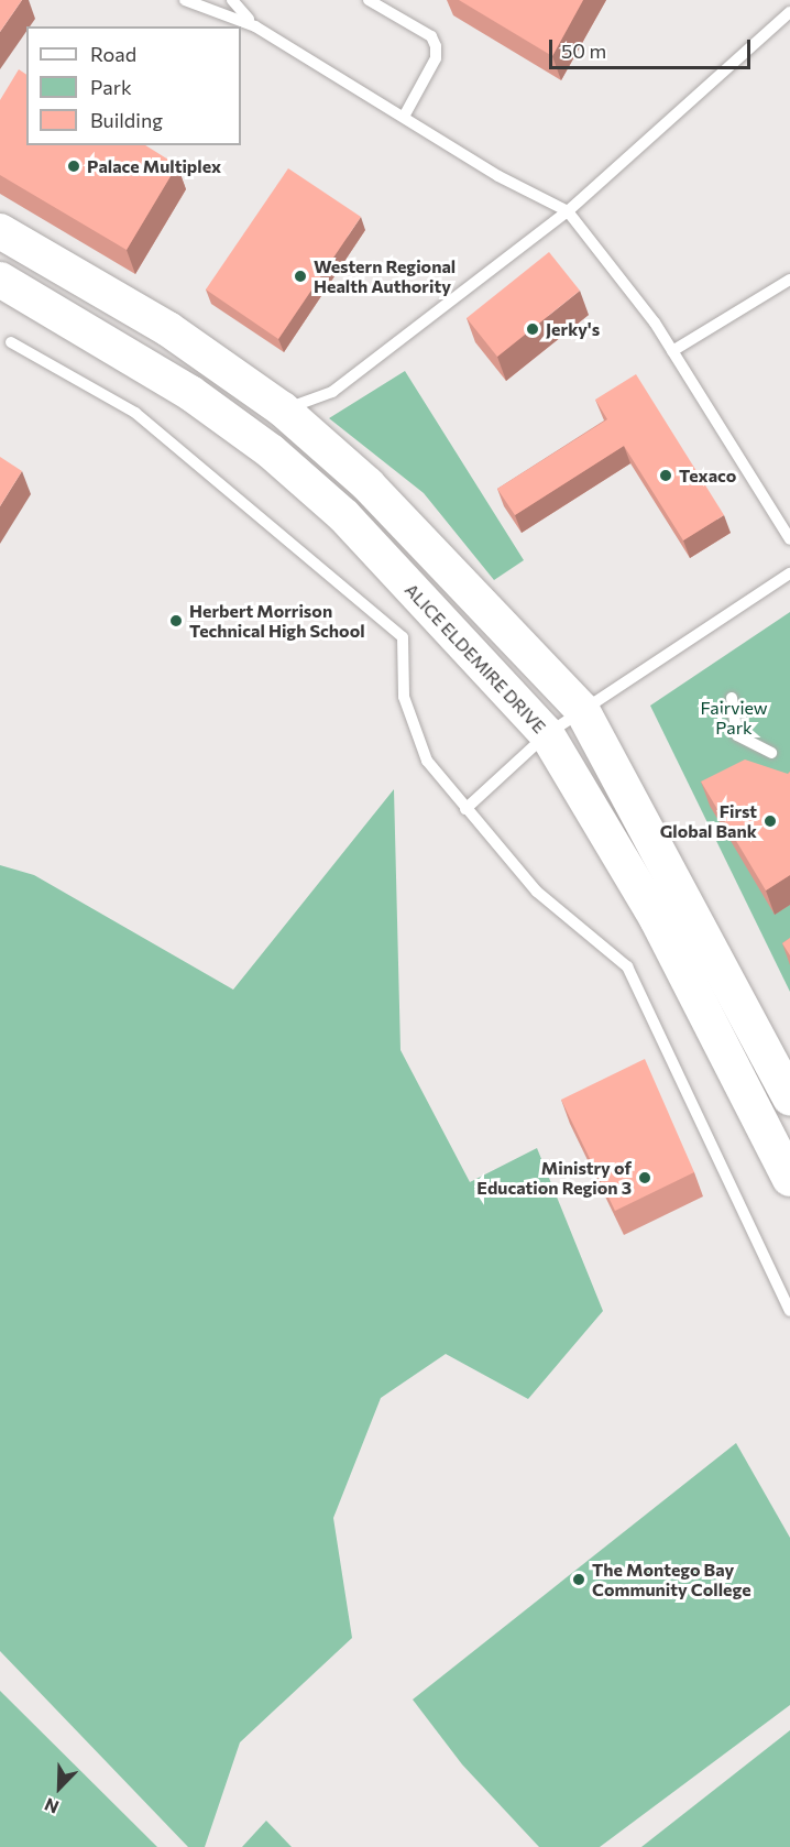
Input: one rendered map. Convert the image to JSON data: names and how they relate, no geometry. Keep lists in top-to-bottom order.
{
  "streets": {
    "main road": ["ALICE ELDEMIRE DRIVE"]
  },
  "parks": ["Fairview Park"],
  "places": [
    "Palace Multiplex",
    "Western Regional Health Authority",
    "Jerky's",
    "Texaco",
    "Herbert Morrison Technical High School",
    "First Global Bank",
    "Ministry of Education Region 3",
    "The Montego Bay Community College"
  ],
  "legend": ["Road", "Park", "Building"],
  "scale_bar": "50 m",
  "north": "bottom left"
}
